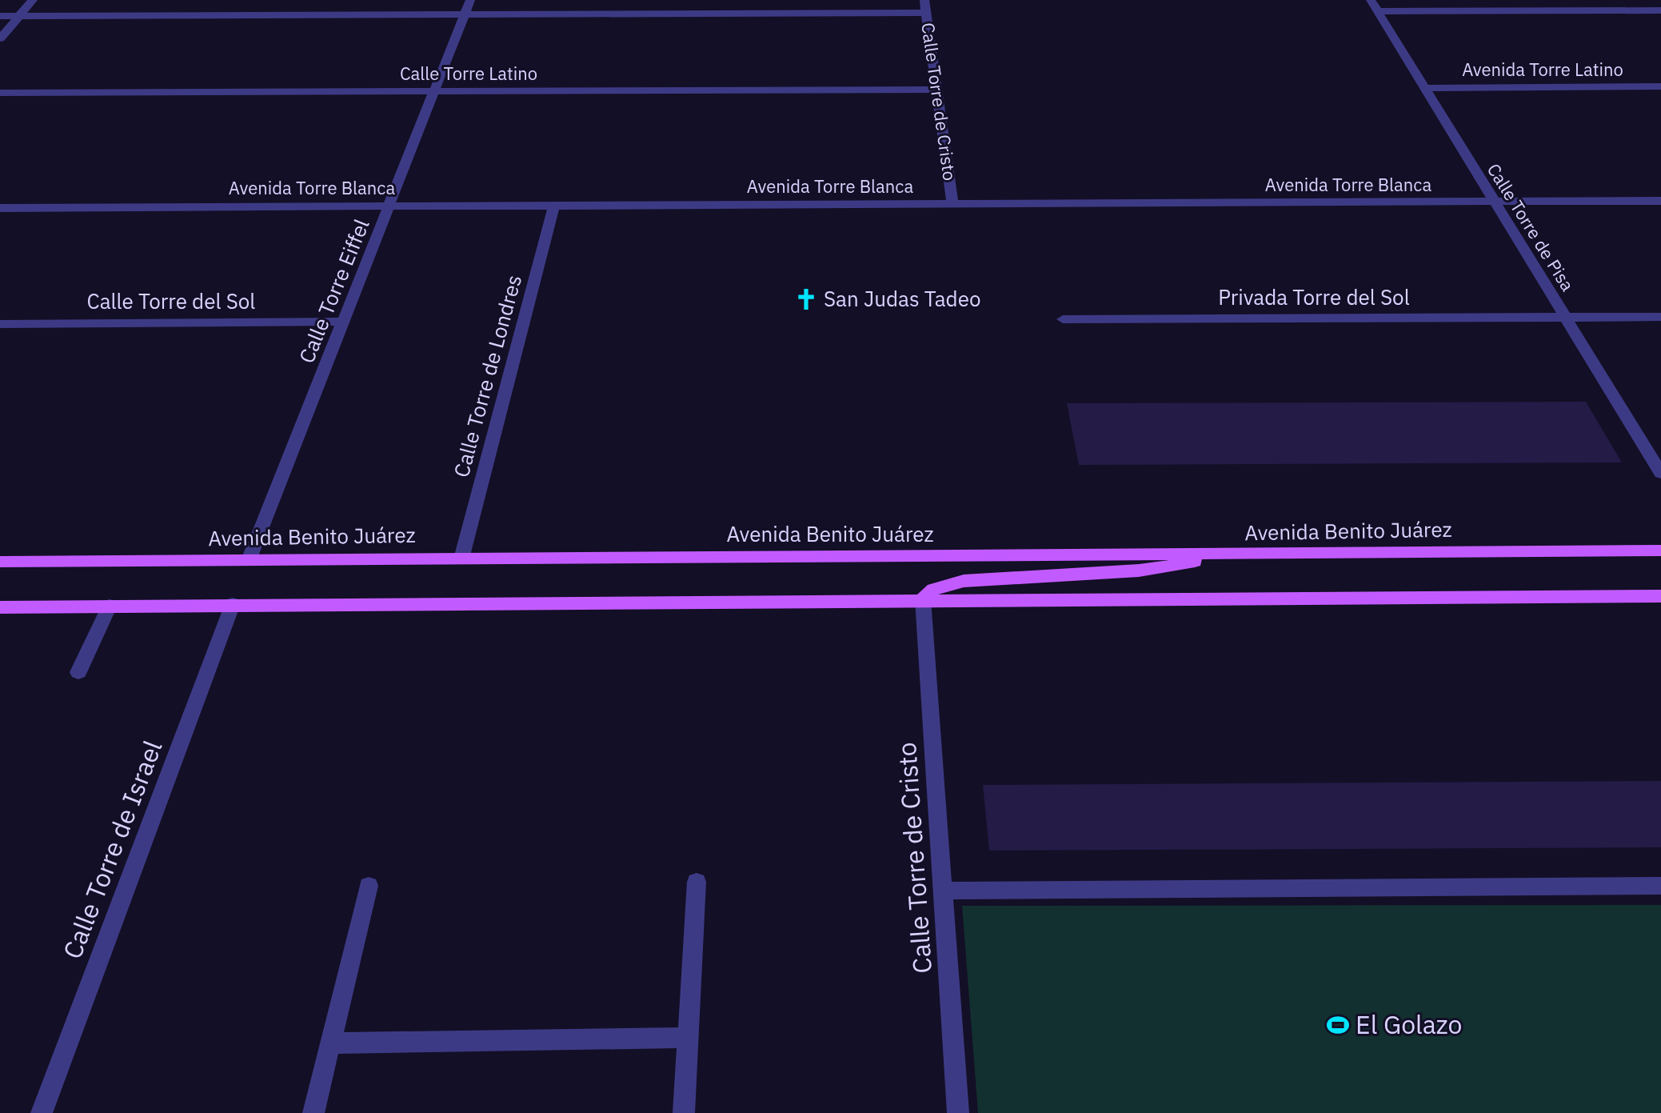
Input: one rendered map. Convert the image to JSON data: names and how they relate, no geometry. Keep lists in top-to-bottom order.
{
  "streets": {
    "main road": ["Avenida Benito Juárez"],
    "street": [
      "Avenida Torre Latino",
      "Calle Torre Latino",
      "Calle Torre de Cristo",
      "Avenida Torre Blanca",
      "Calle Torre de Pisa",
      "Calle Torre Eiffel",
      "Privada Torre del Sol",
      "Calle Torre del Sol",
      "Calle Torre de Londres",
      "Calle Torre de Israel"
    ]
  },
  "crossings": [
    ["Avenida Torre Latino", "Calle Torre de Pisa"],
    ["Calle Torre Latino", "Calle Torre de Cristo"],
    ["Calle Torre Latino", "Calle Torre Eiffel"],
    ["Calle Torre de Cristo", "Avenida Torre Blanca"],
    ["Avenida Torre Blanca", "Calle Torre de Pisa"],
    ["Avenida Torre Blanca", "Calle Torre Eiffel"],
    ["Avenida Torre Blanca", "Calle Torre de Londres"],
    ["Calle Torre de Pisa", "Privada Torre del Sol"],
    ["Calle Torre Eiffel", "Calle Torre del Sol"],
    ["Calle Torre Eiffel", "Avenida Benito Juárez"],
    ["Calle Torre de Londres", "Avenida Benito Juárez"]
  ],
  "places": {
    "church": ["San Judas Tadeo"],
    "sports": ["El Golazo"]
  }
}
